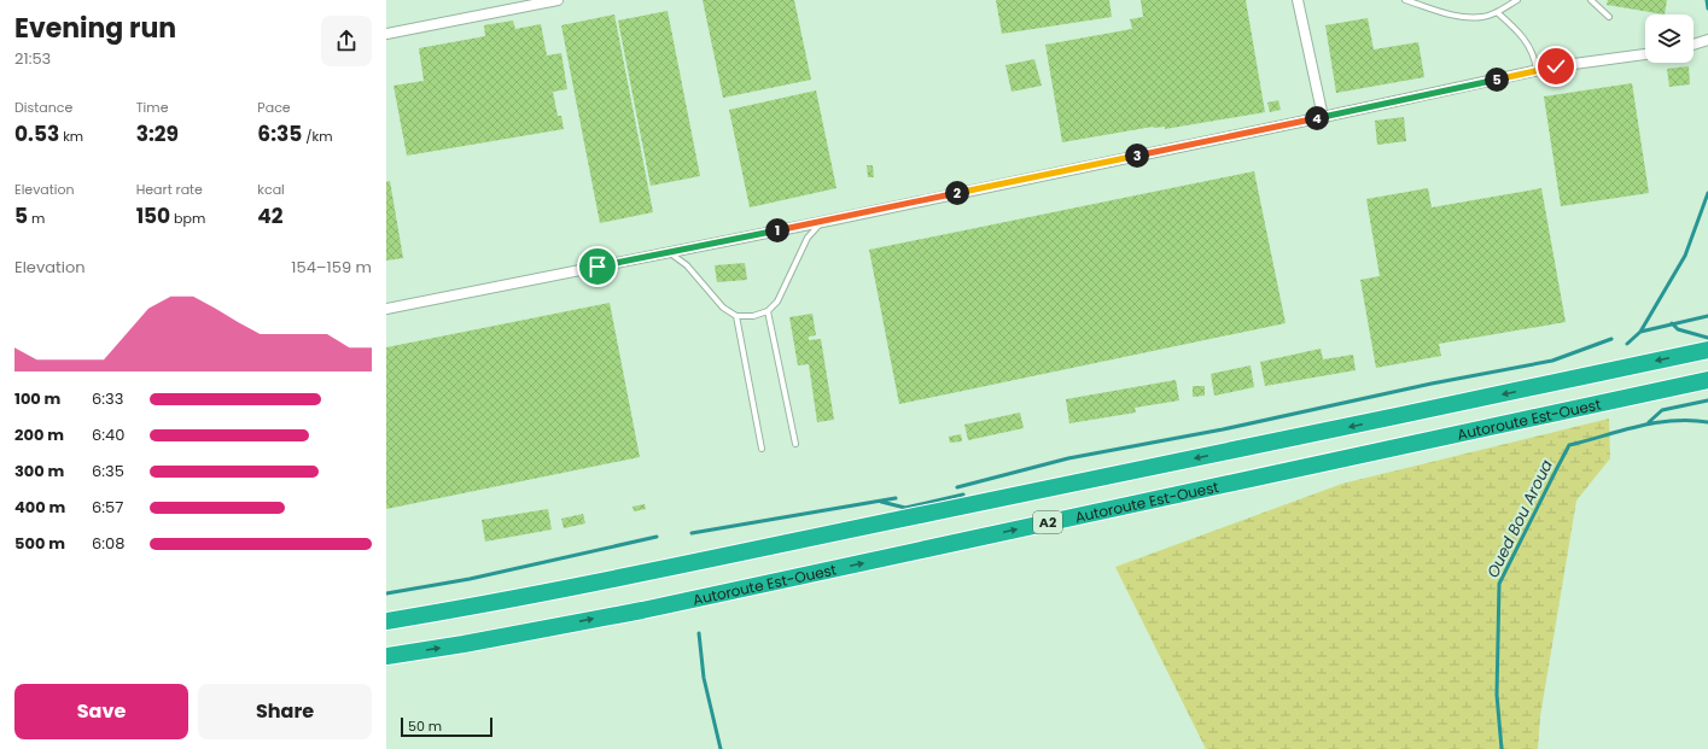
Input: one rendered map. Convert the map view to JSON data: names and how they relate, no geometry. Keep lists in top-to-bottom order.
{
  "streets": {
    "highway": ["Autoroute Est-Ouest", "A2"]
  },
  "water": ["Oued Bou Aroua"],
  "scale_bar": "50 m",
  "page": {
    "heading": ["Evening run", "21:53"],
    "pins": [
      "5",
      "4",
      "3",
      "2",
      "1"
    ],
    "stats": [
      ["Distance", "0.53 km"],
      ["Time", "3:29"],
      ["Pace", "6:35 /km"],
      ["Elevation", "5 m"],
      ["Heart rate", "150 bpm"],
      ["kcal", "42"]
    ],
    "chart": ["Elevation", "154–159 m"],
    "list": [
      {
        "name": "100 m",
        "note": "6:33"
      },
      {
        "name": "200 m",
        "note": "6:40"
      },
      {
        "name": "300 m",
        "note": "6:35"
      },
      {
        "name": "400 m",
        "note": "6:57"
      },
      {
        "name": "500 m",
        "note": "6:08"
      }
    ],
    "buttons": ["Save", "Share"],
    "scale": "50 m"
  }
}
